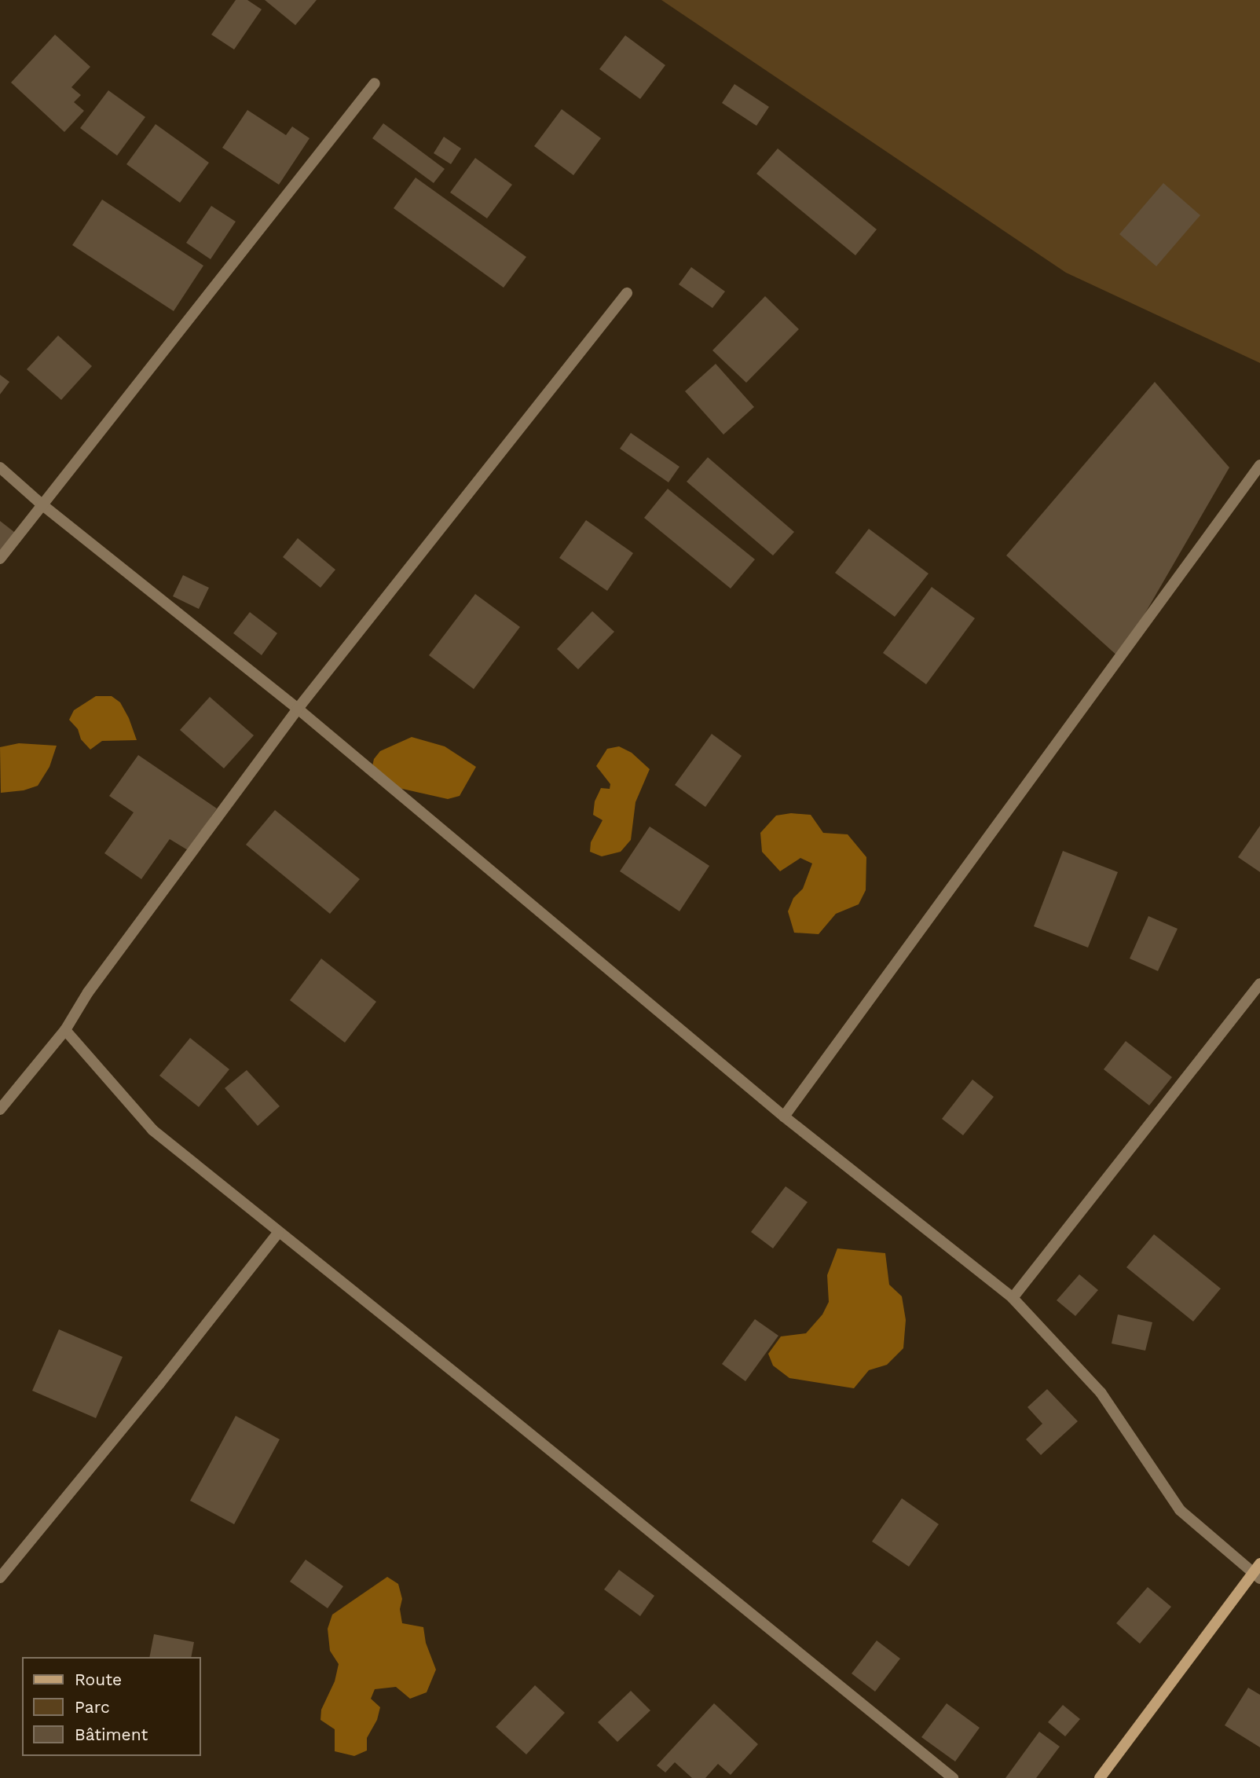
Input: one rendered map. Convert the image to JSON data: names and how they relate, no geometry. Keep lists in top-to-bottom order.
{
  "legend": ["Route", "Parc", "Bâtiment"]
}
